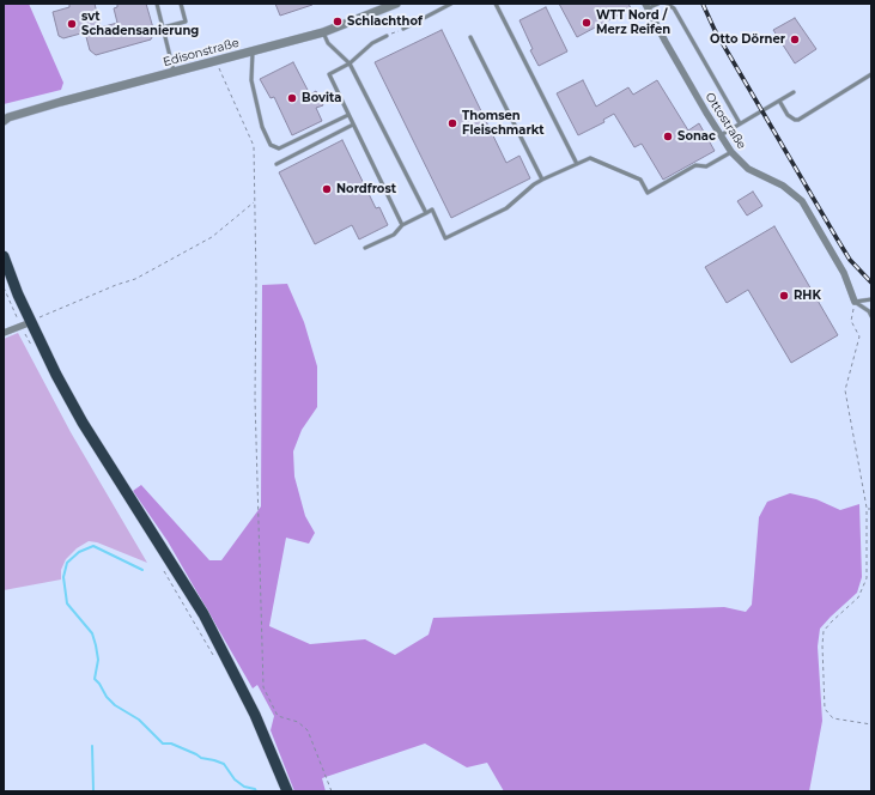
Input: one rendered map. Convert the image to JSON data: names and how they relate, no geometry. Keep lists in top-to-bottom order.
{
  "streets": {
    "street": ["Edisonstraße", "Ottostraße"]
  },
  "places": [
    "Schlachthof",
    "WTT Nord / Merz Reifen",
    "svt Schadensanierung",
    "Otto Dörner",
    "Bovita",
    "Thomsen Fleischmarkt",
    "Sonac",
    "Nordfrost",
    "RHK"
  ]
}
